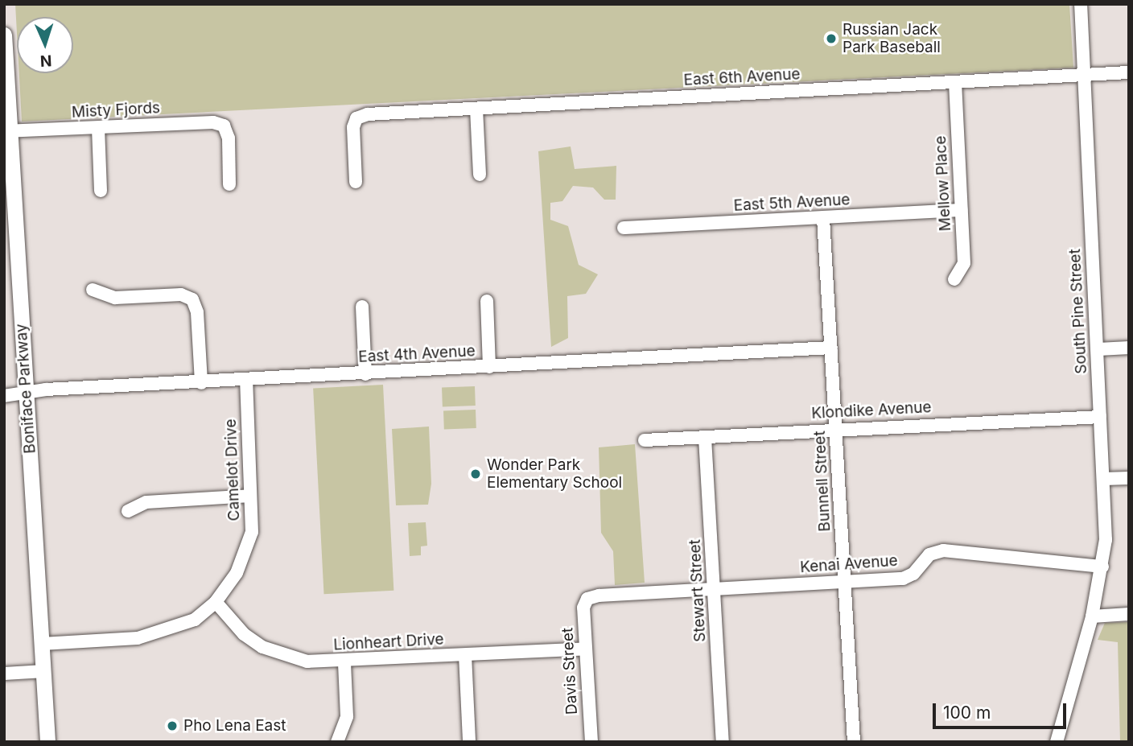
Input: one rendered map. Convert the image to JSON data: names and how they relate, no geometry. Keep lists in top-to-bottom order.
{
  "streets": {
    "main road": ["Boniface Parkway"],
    "street": [
      "East 6th Avenue",
      "Misty Fjords",
      "Mellow Place",
      "East 5th Avenue",
      "South Pine Street",
      "East 4th Avenue",
      "Klondike Avenue",
      "Camelot Drive",
      "Bunnell Street",
      "Kenai Avenue",
      "Stewart Street",
      "Lionheart Drive",
      "Davis Street"
    ]
  },
  "crossings": [
    ["East 6th Avenue", "Mellow Place"],
    ["East 6th Avenue", "South Pine Street"],
    ["Misty Fjords", "Boniface Parkway"],
    ["Mellow Place", "East 5th Avenue"],
    ["East 5th Avenue", "Bunnell Street"],
    ["South Pine Street", "Klondike Avenue"],
    ["South Pine Street", "Kenai Avenue"],
    ["East 4th Avenue", "Boniface Parkway"],
    ["East 4th Avenue", "Camelot Drive"],
    ["East 4th Avenue", "Bunnell Street"],
    ["Boniface Parkway", "Camelot Drive"],
    ["Klondike Avenue", "Bunnell Street"],
    ["Klondike Avenue", "Stewart Street"],
    ["Camelot Drive", "Lionheart Drive"],
    ["Bunnell Street", "Kenai Avenue"],
    ["Kenai Avenue", "Stewart Street"],
    ["Kenai Avenue", "Davis Street"],
    ["Lionheart Drive", "Davis Street"]
  ],
  "places": ["Russian Jack Park Baseball", "Wonder Park Elementary School", "Pho Lena East"],
  "scale_bar": "100 m",
  "north": "bottom"
}
